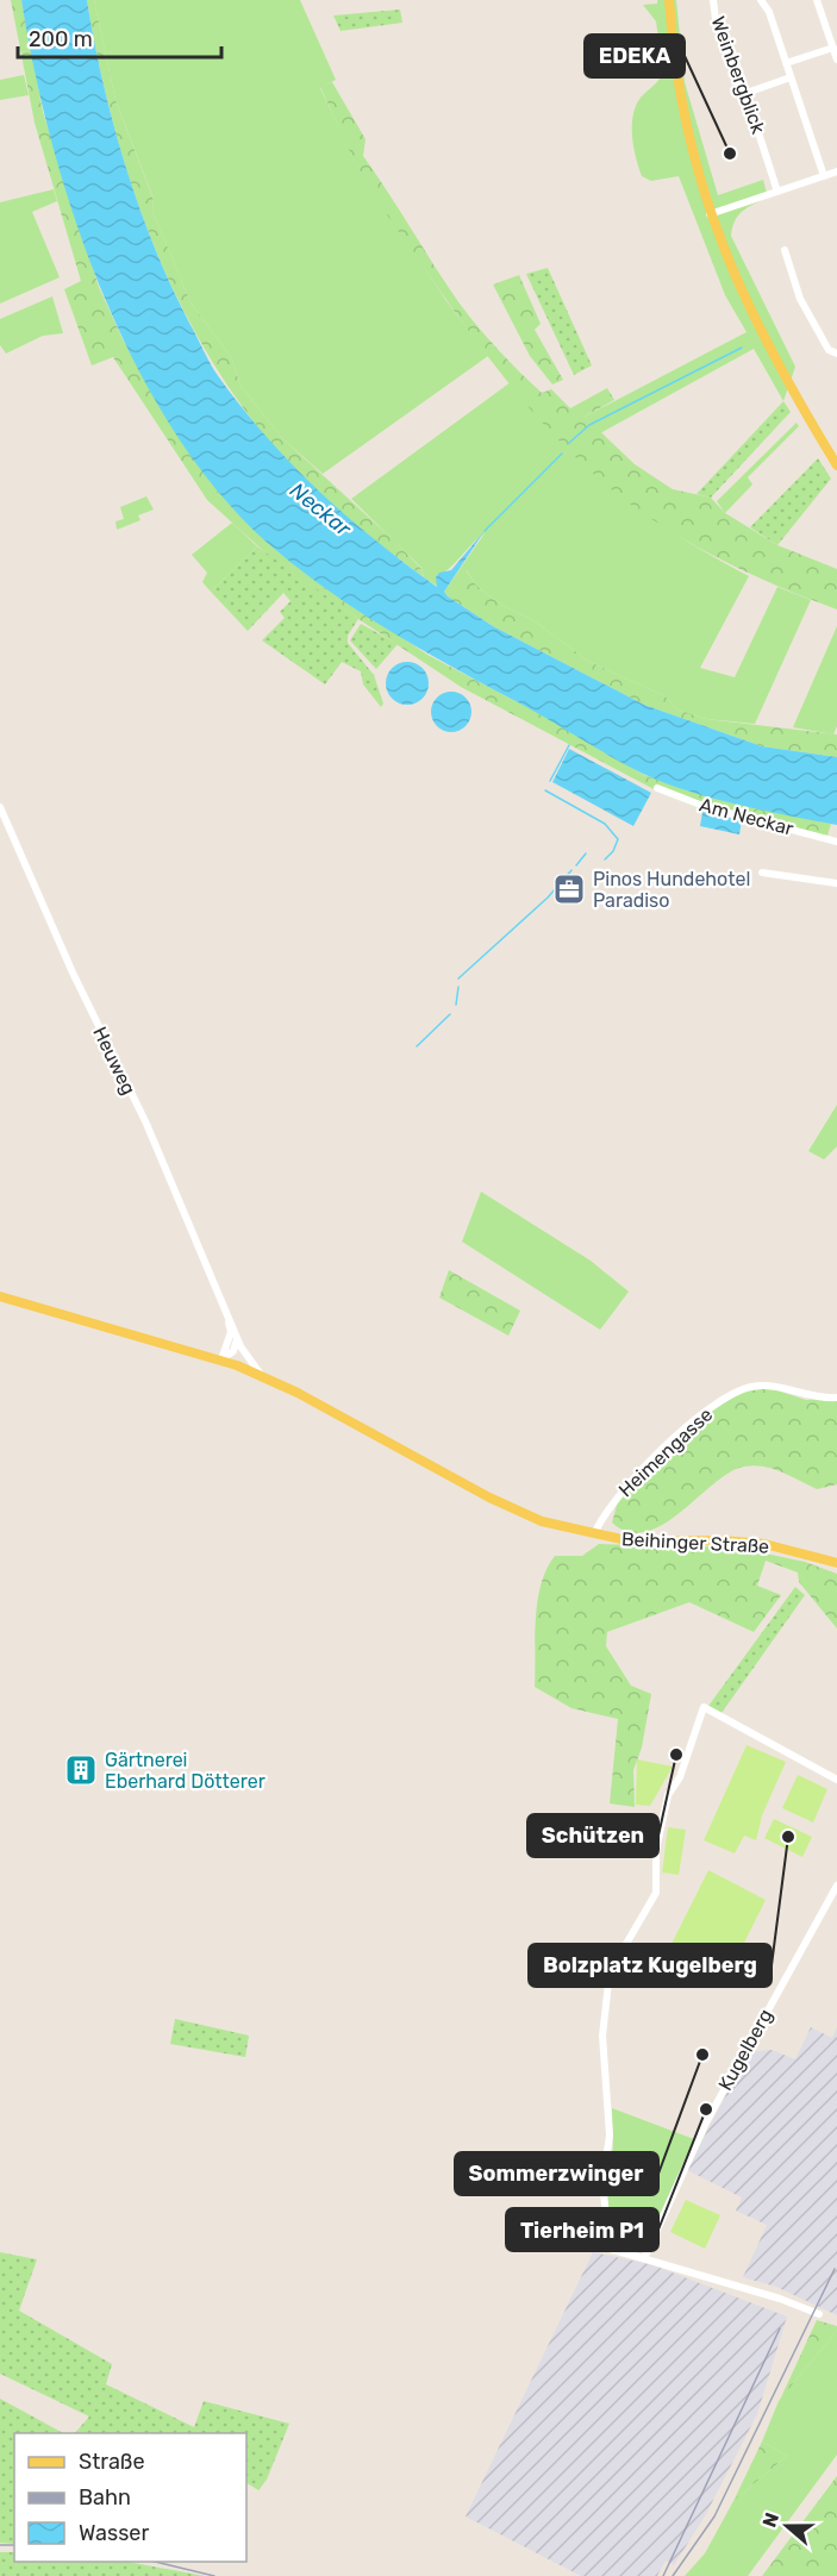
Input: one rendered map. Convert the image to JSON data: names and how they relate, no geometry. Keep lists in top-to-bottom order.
{
  "streets": {
    "main road": ["Beihinger Straße"],
    "street": [
      "Weinbergblick",
      "Am Neckar",
      "Heuweg",
      "Heimengasse",
      "Kugelberg"
    ]
  },
  "crossings": [
    ["Heuweg", "Beihinger Straße"],
    ["Heimengasse", "Beihinger Straße"]
  ],
  "water": ["Neckar"],
  "places": {
    "other": [
      "EDEKA",
      "Schützen",
      "Bolzplatz Kugelberg",
      "Sommerzwinger",
      "Tierheim P1"
    ],
    "office": ["Pinos Hundehotel Paradiso"],
    "building": ["Gärtnerei Eberhard Dötterer"]
  },
  "legend": ["Straße", "Bahn", "Wasser"],
  "scale_bar": "200 m",
  "north": "left"
}
